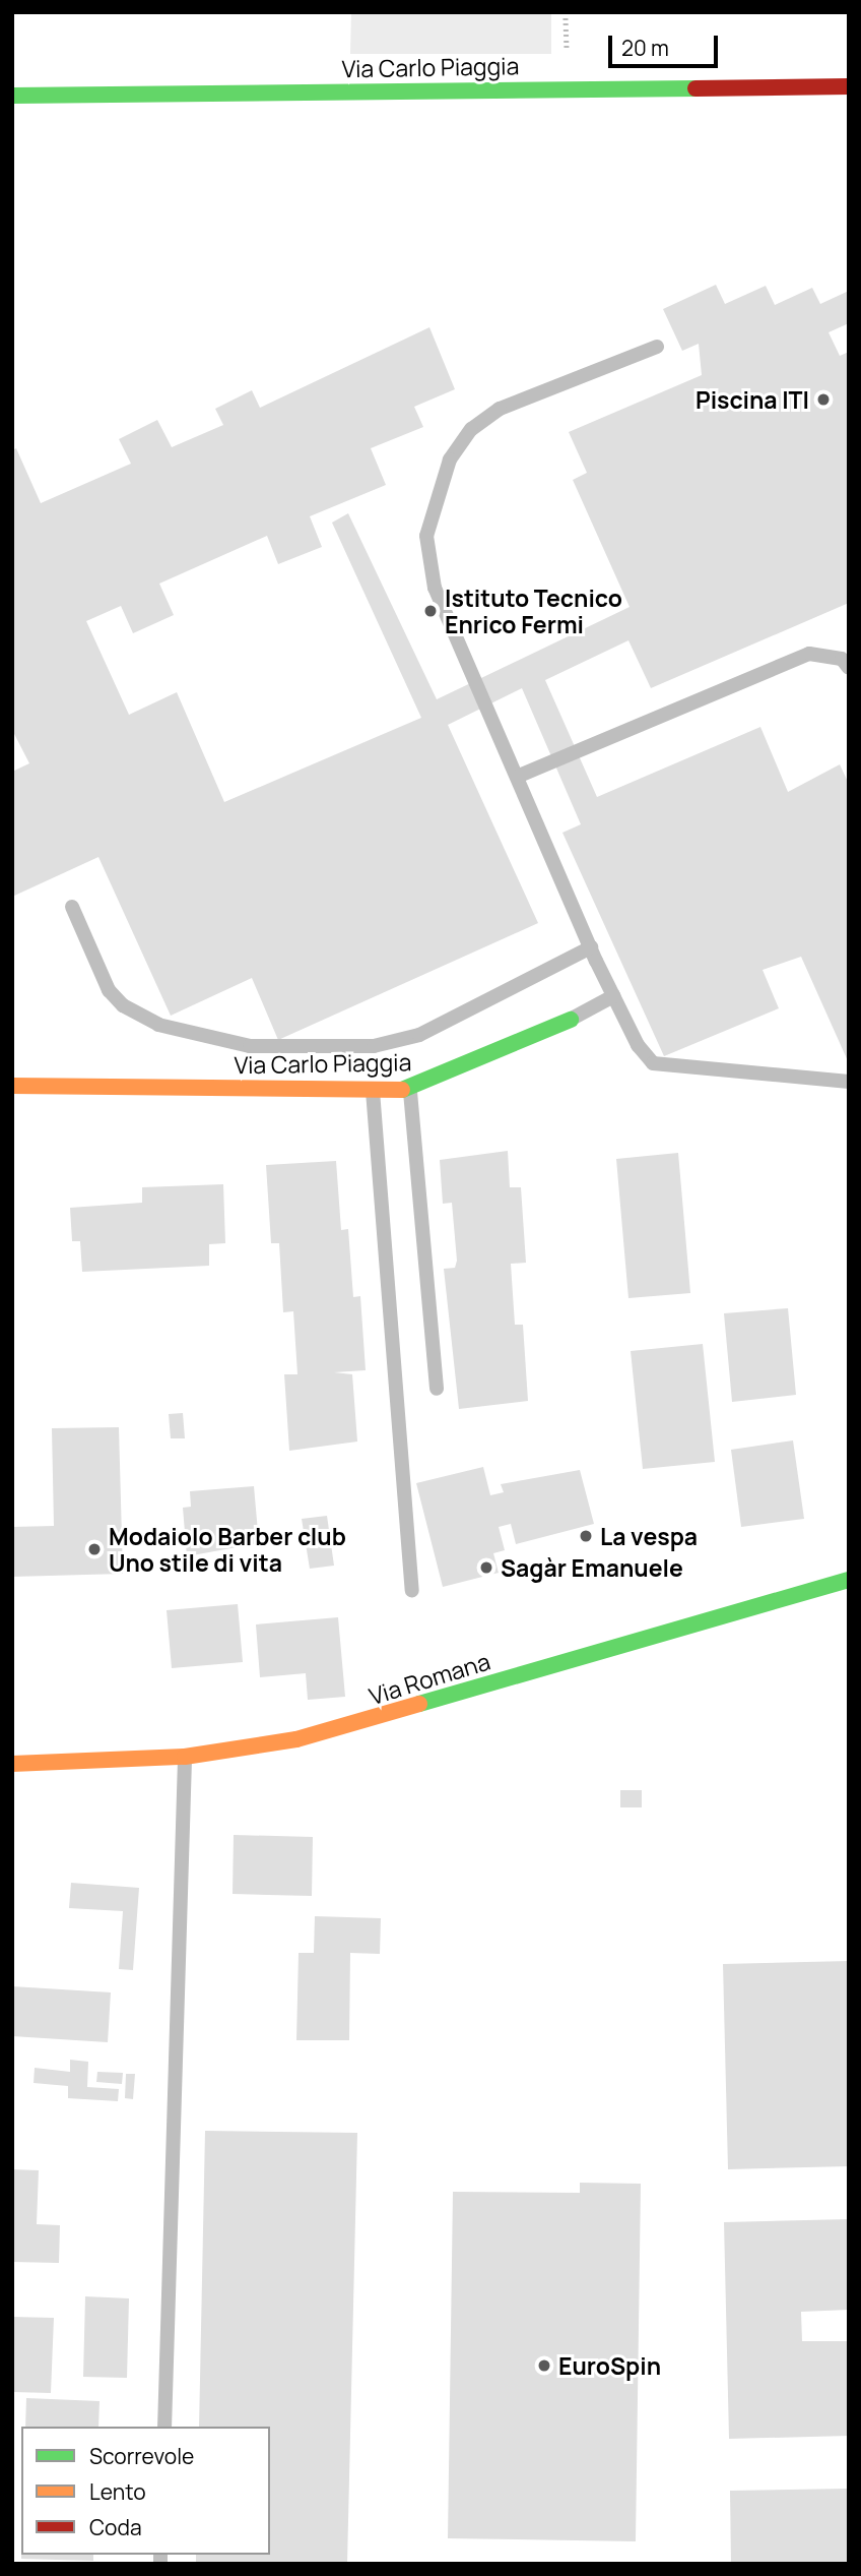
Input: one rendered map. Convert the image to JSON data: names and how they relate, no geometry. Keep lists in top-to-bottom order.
{
  "streets": {
    "street": ["Via Carlo Piaggia", "Via Romana"]
  },
  "places": [
    "Piscina ITI",
    "Istituto Tecnico Enrico Fermi",
    "La vespa",
    "Modaiolo Barber club Uno stile di vita",
    "Sagàr Emanuele",
    "EuroSpin"
  ],
  "legend": ["Scorrevole", "Lento", "Coda"],
  "scale_bar": "20 m"
}
